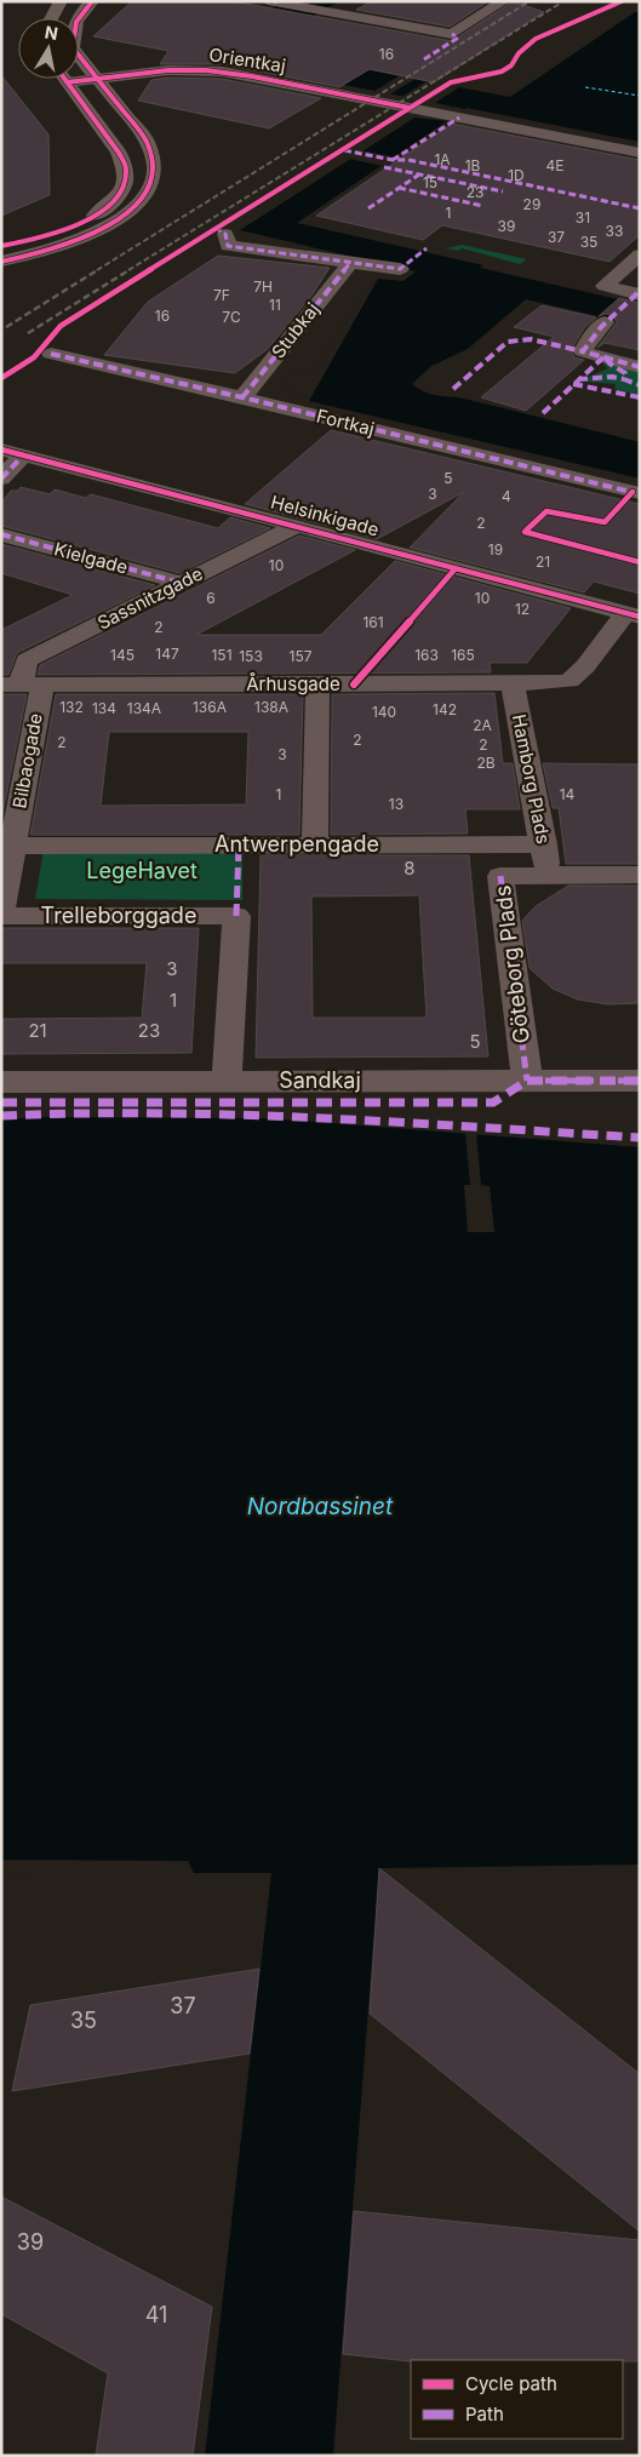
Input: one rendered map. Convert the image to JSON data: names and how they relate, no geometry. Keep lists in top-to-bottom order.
{
  "streets": {
    "street": [
      "Orientkaj",
      "Stubkaj",
      "Fortkaj",
      "Helsinkigade",
      "Kielgade",
      "Sassnitzgade",
      "Århusgade",
      "Bilbaogade",
      "Hamborg Plads",
      "Antwerpengade",
      "Trelleborggade",
      "Göteborg Plads",
      "Sandkaj"
    ]
  },
  "crossings": [
    ["Stubkaj", "Fortkaj"],
    ["Helsinkigade", "Sassnitzgade"],
    ["Helsinkigade", "Århusgade"],
    ["Kielgade", "Sassnitzgade"],
    ["Sassnitzgade", "Århusgade"],
    ["Sassnitzgade", "Bilbaogade"],
    ["Århusgade", "Bilbaogade"],
    ["Århusgade", "Hamborg Plads"],
    ["Bilbaogade", "Antwerpengade"],
    ["Hamborg Plads", "Antwerpengade"],
    ["Hamborg Plads", "Göteborg Plads"],
    ["Trelleborggade", "Sandkaj"],
    ["Göteborg Plads", "Sandkaj"]
  ],
  "water": ["Nordbassinet"],
  "parks": ["LegeHavet"],
  "house_numbers": [
    "16",
    "1A",
    "1B",
    "4E",
    "1D",
    "15",
    "23",
    "29",
    "1",
    "31",
    "39",
    "33",
    "37",
    "35",
    "7H",
    "7F",
    "11",
    "16",
    "7C",
    "5",
    "3",
    "4",
    "2",
    "19",
    "21",
    "10",
    "6",
    "10",
    "12",
    "161",
    "2",
    "147",
    "145",
    "151",
    "163",
    "165",
    "153",
    "157",
    "132",
    "136A",
    "138A",
    "134",
    "134A",
    "142",
    "140",
    "2A",
    "2",
    "2",
    "2",
    "3",
    "2B",
    "1",
    "14",
    "13",
    "8",
    "3",
    "1",
    "21",
    "23",
    "5",
    "37",
    "35",
    "39",
    "41"
  ],
  "legend": ["Cycle path", "Path"],
  "north": "top"
}
